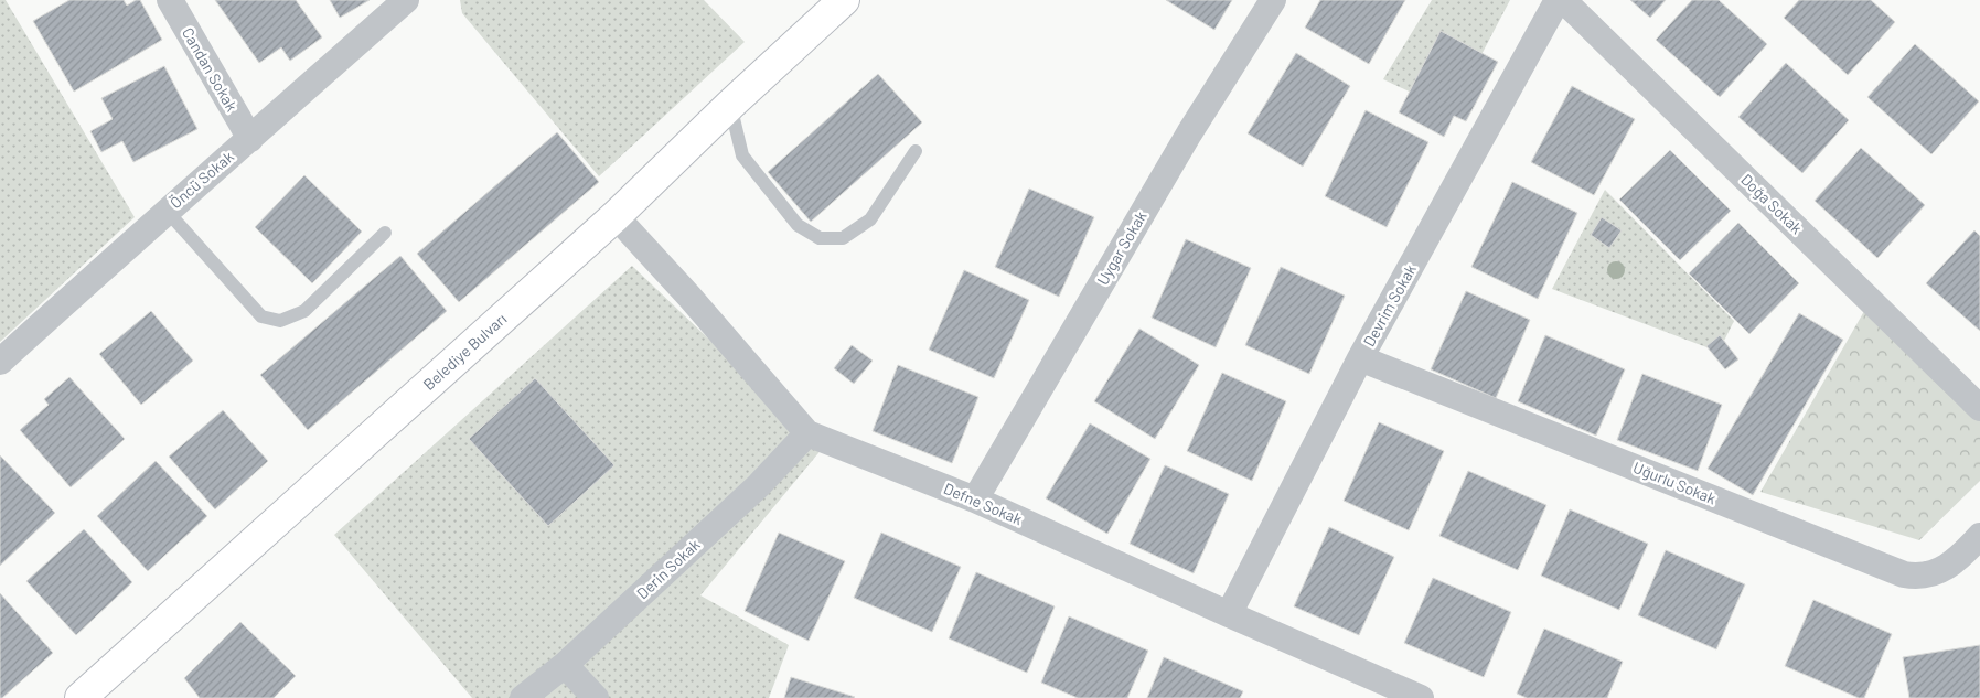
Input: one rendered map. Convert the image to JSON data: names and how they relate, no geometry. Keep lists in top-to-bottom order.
{
  "streets": {
    "main road": ["Belediye Bulvarı"],
    "street": [
      "Candan Sokak",
      "Öncü Sokak",
      "Doğa Sokak",
      "Uygar Sokak",
      "Devrim Sokak",
      "Uğurlu Sokak",
      "Defne Sokak",
      "Derin Sokak"
    ]
  },
  "crossings": [
    ["Candan Sokak", "Öncü Sokak"],
    ["Uygar Sokak", "Defne Sokak"],
    ["Devrim Sokak", "Uğurlu Sokak"],
    ["Devrim Sokak", "Defne Sokak"],
    ["Belediye Bulvarı", "Defne Sokak"],
    ["Defne Sokak", "Derin Sokak"]
  ]
}
